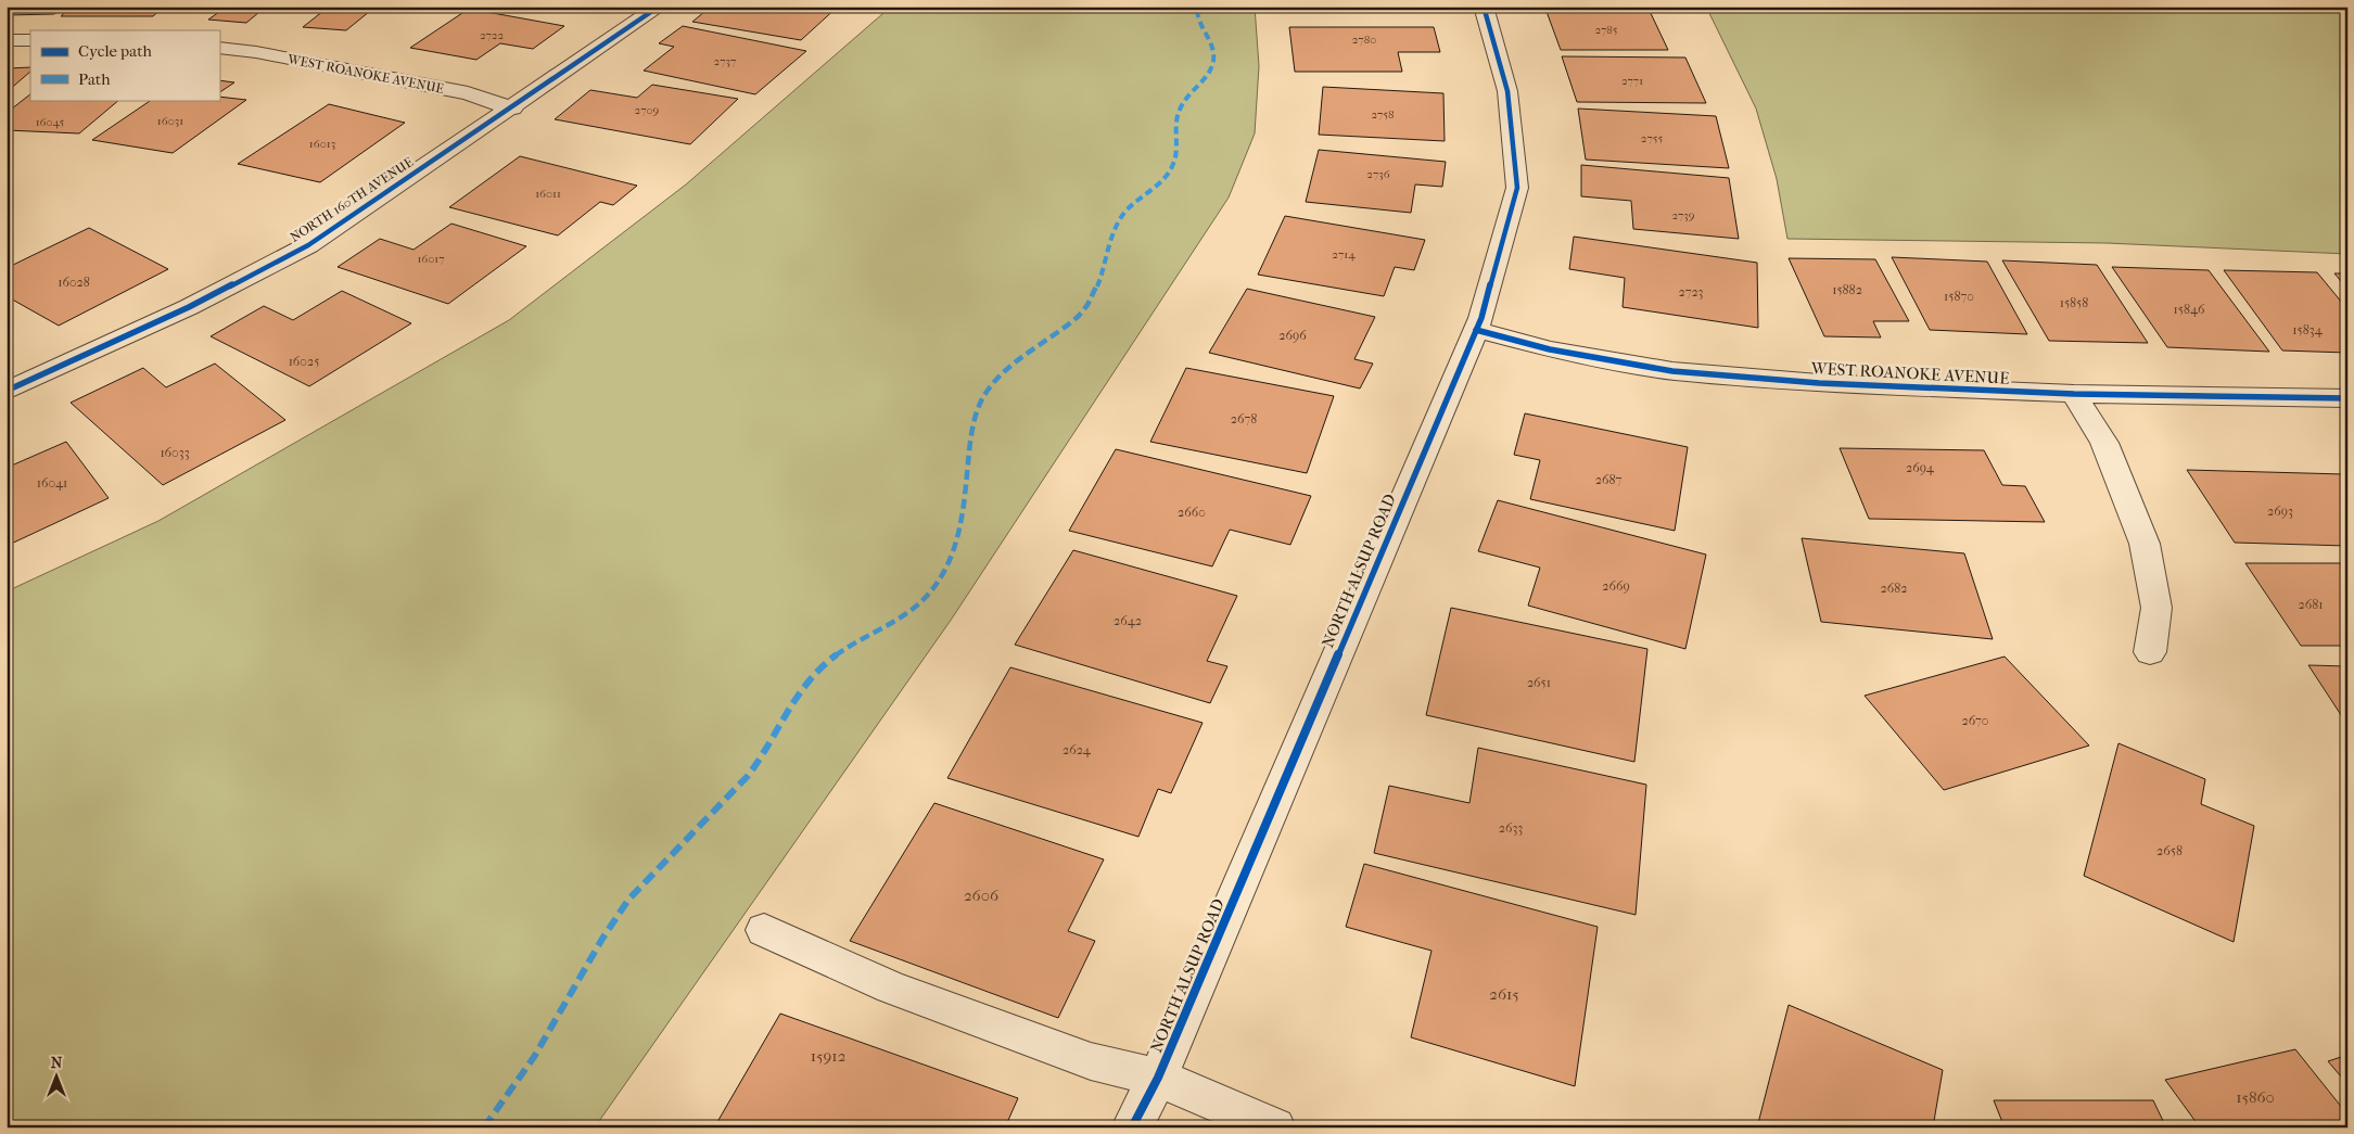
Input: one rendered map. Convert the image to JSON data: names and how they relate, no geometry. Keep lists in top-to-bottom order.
{
  "streets": {
    "street": ["WEST ROANOKE AVENUE", "NORTH 160TH AVENUE", "NORTH ALSUP ROAD"]
  },
  "crossings": [
    ["WEST ROANOKE AVENUE", "NORTH 160TH AVENUE"],
    ["WEST ROANOKE AVENUE", "NORTH ALSUP ROAD"]
  ],
  "house_numbers": [
    "2785",
    "2722",
    "2780",
    "2737",
    "2771",
    "2709",
    "2758",
    "16031",
    "16045",
    "2755",
    "16013",
    "2736",
    "16011",
    "2739",
    "2714",
    "16017",
    "16028",
    "15882",
    "2723",
    "15870",
    "15858",
    "15846",
    "15834",
    "2696",
    "16025",
    "2678",
    "16033",
    "2694",
    "2687",
    "16041",
    "2693",
    "2660",
    "2669",
    "2682",
    "2681",
    "2642",
    "2651",
    "2670",
    "2624",
    "2633",
    "2658",
    "2606",
    "2615",
    "15912",
    "15860"
  ],
  "legend": ["Cycle path", "Path"],
  "north": "top"
}
